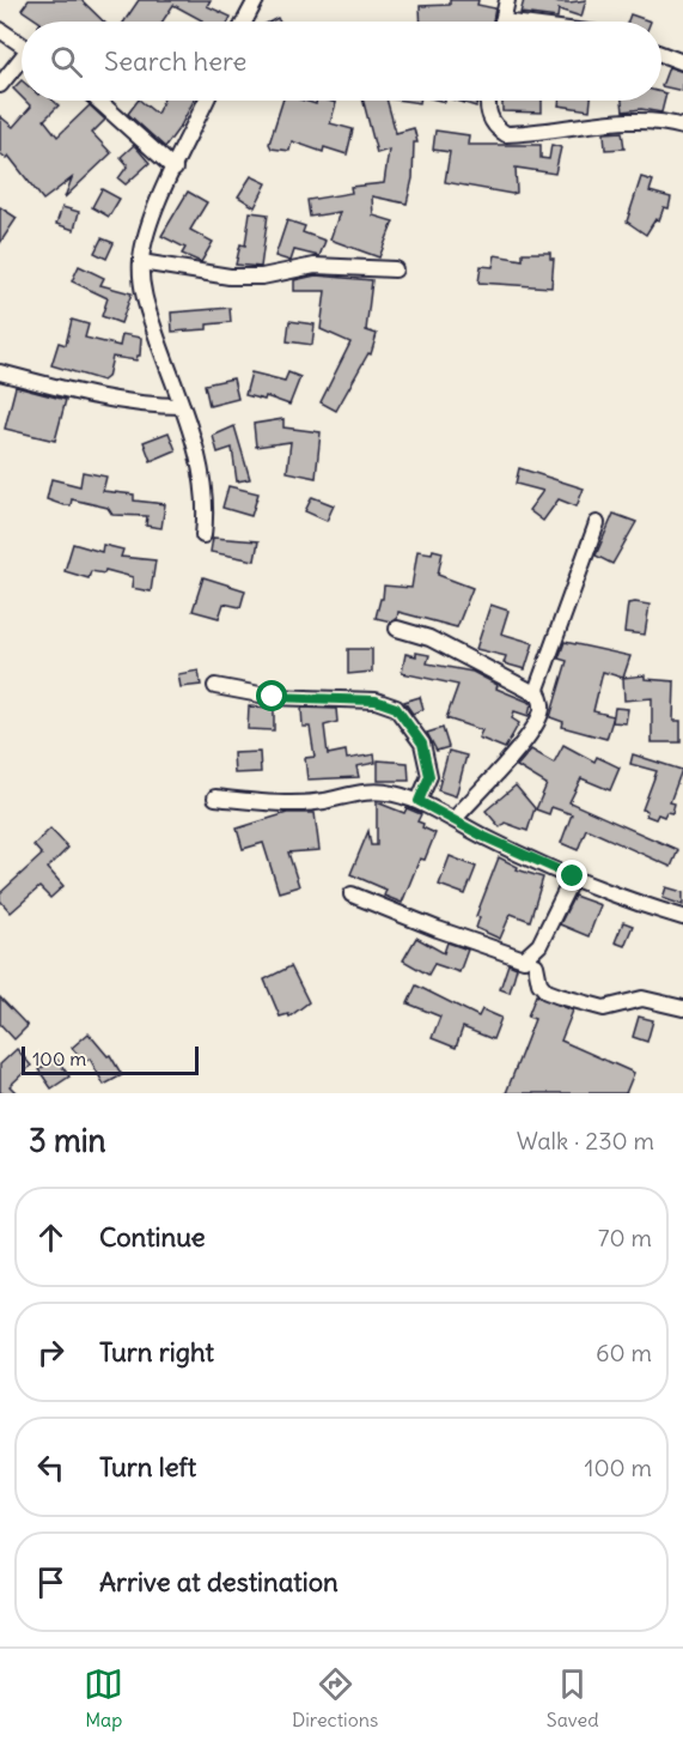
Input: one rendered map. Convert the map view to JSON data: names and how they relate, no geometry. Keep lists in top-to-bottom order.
{
  "scale_bar": "100 m",
  "page": {
    "search": "Search here",
    "scale": "100 m",
    "heading": ["3 min", "Walk · 230 m"],
    "list": [
      ["Continue", "70 m"],
      ["Turn right", "60 m"],
      ["Turn left", "100 m"],
      "Arrive at destination"
    ],
    "nav": ["Map", "Directions", "Saved"]
  }
}
